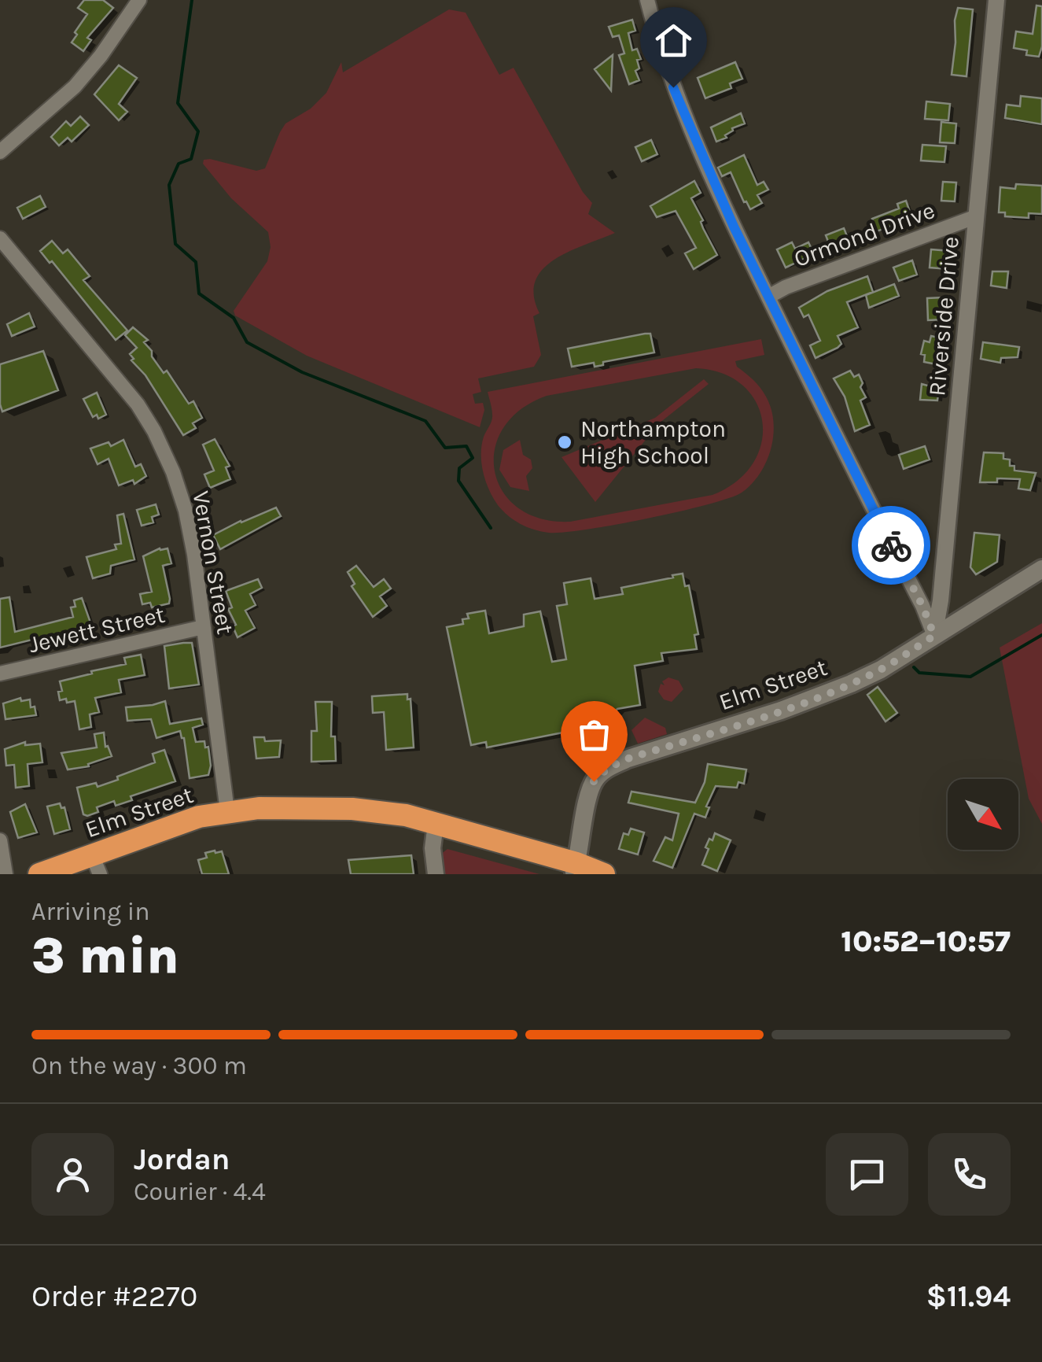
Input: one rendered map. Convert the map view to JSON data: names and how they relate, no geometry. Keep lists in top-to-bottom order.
{
  "streets": {
    "highway": ["Elm Street"],
    "street": [
      "Ormond Drive",
      "Riverside Drive",
      "Vernon Street",
      "Jewett Street"
    ]
  },
  "crossings": [
    ["Ormond Drive", "Riverside Drive"],
    ["Riverside Drive", "Elm Street"],
    ["Vernon Street", "Jewett Street"],
    ["Vernon Street", "Elm Street"]
  ],
  "places": ["Northampton High School"],
  "north": "bottom right",
  "page": {
    "heading": ["3 min", "Arriving in", "10:52–10:57"],
    "panel": [
      "Jordan",
      "Courier · 4.4",
      "Order #2270",
      "$11.94"
    ],
    "bar": "On the way · 300 m"
  }
}
